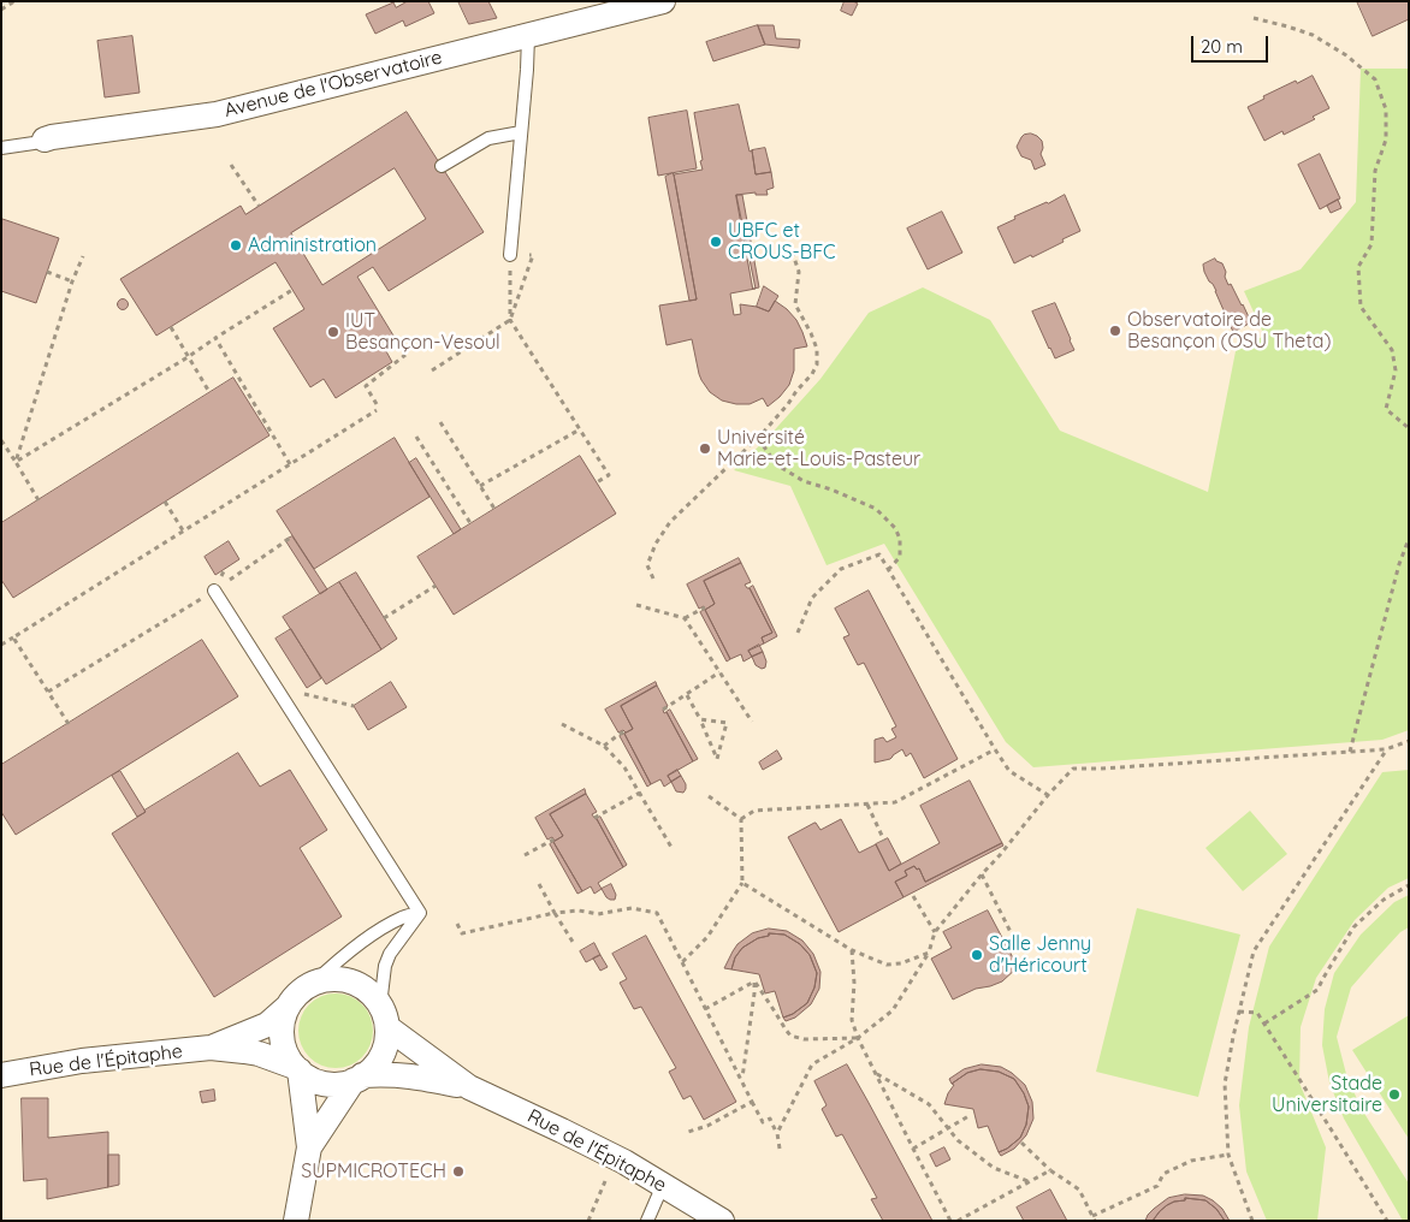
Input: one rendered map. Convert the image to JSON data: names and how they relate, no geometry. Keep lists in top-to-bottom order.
{
  "streets": {
    "street": ["Avenue de l'Observatoire", "Rue de l'Épitaphe"]
  },
  "places": [
    "UBFC et CROUS-BFC",
    "Administration",
    "Observatoire de Besançon (OSU Theta)",
    "IUT Besançon-Vesoul",
    "Université Marie-et-Louis-Pasteur",
    "Salle Jenny d'Héricourt",
    "Stade Universitaire",
    "SUPMICROTECH"
  ],
  "scale_bar": "20 m"
}
